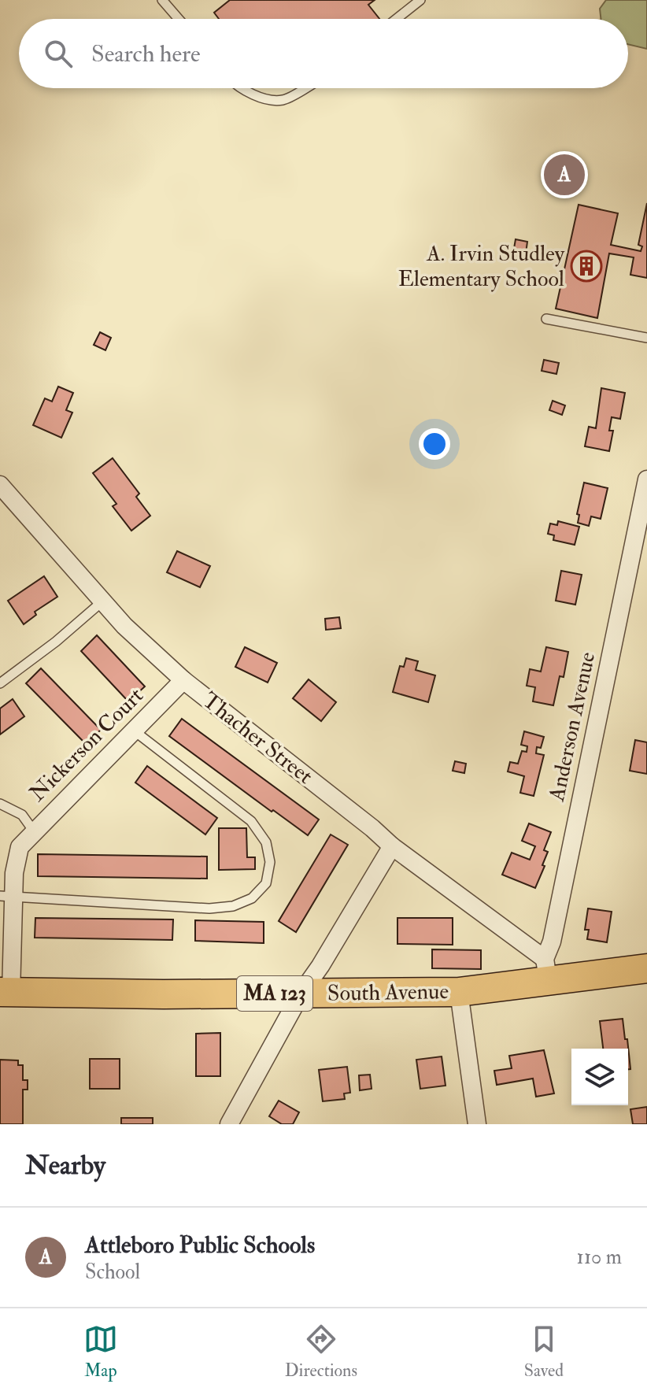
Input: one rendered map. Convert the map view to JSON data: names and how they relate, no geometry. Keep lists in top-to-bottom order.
{
  "streets": {
    "highway": ["South Avenue", "MA 123"],
    "street": ["Anderson Avenue", "Thacher Street", "Nickerson Court"]
  },
  "crossings": [
    ["Anderson Avenue", "Thacher Street"],
    ["Anderson Avenue", "South Avenue"],
    ["Anderson Avenue", "MA 123"],
    ["Thacher Street", "Nickerson Court"],
    ["Thacher Street", "South Avenue"],
    ["Thacher Street", "MA 123"],
    ["Nickerson Court", "South Avenue"],
    ["South Avenue", "MA 123"]
  ],
  "places": {
    "building": ["A. Irvin Studley Elementary School"]
  },
  "page": {
    "search": "Search here",
    "pins": "A",
    "heading": "Nearby",
    "list": [
      {
        "mark": "A",
        "name": "Attleboro Public Schools",
        "note": "School",
        "value": "110 m"
      }
    ],
    "nav": ["Map", "Directions", "Saved"]
  }
}
